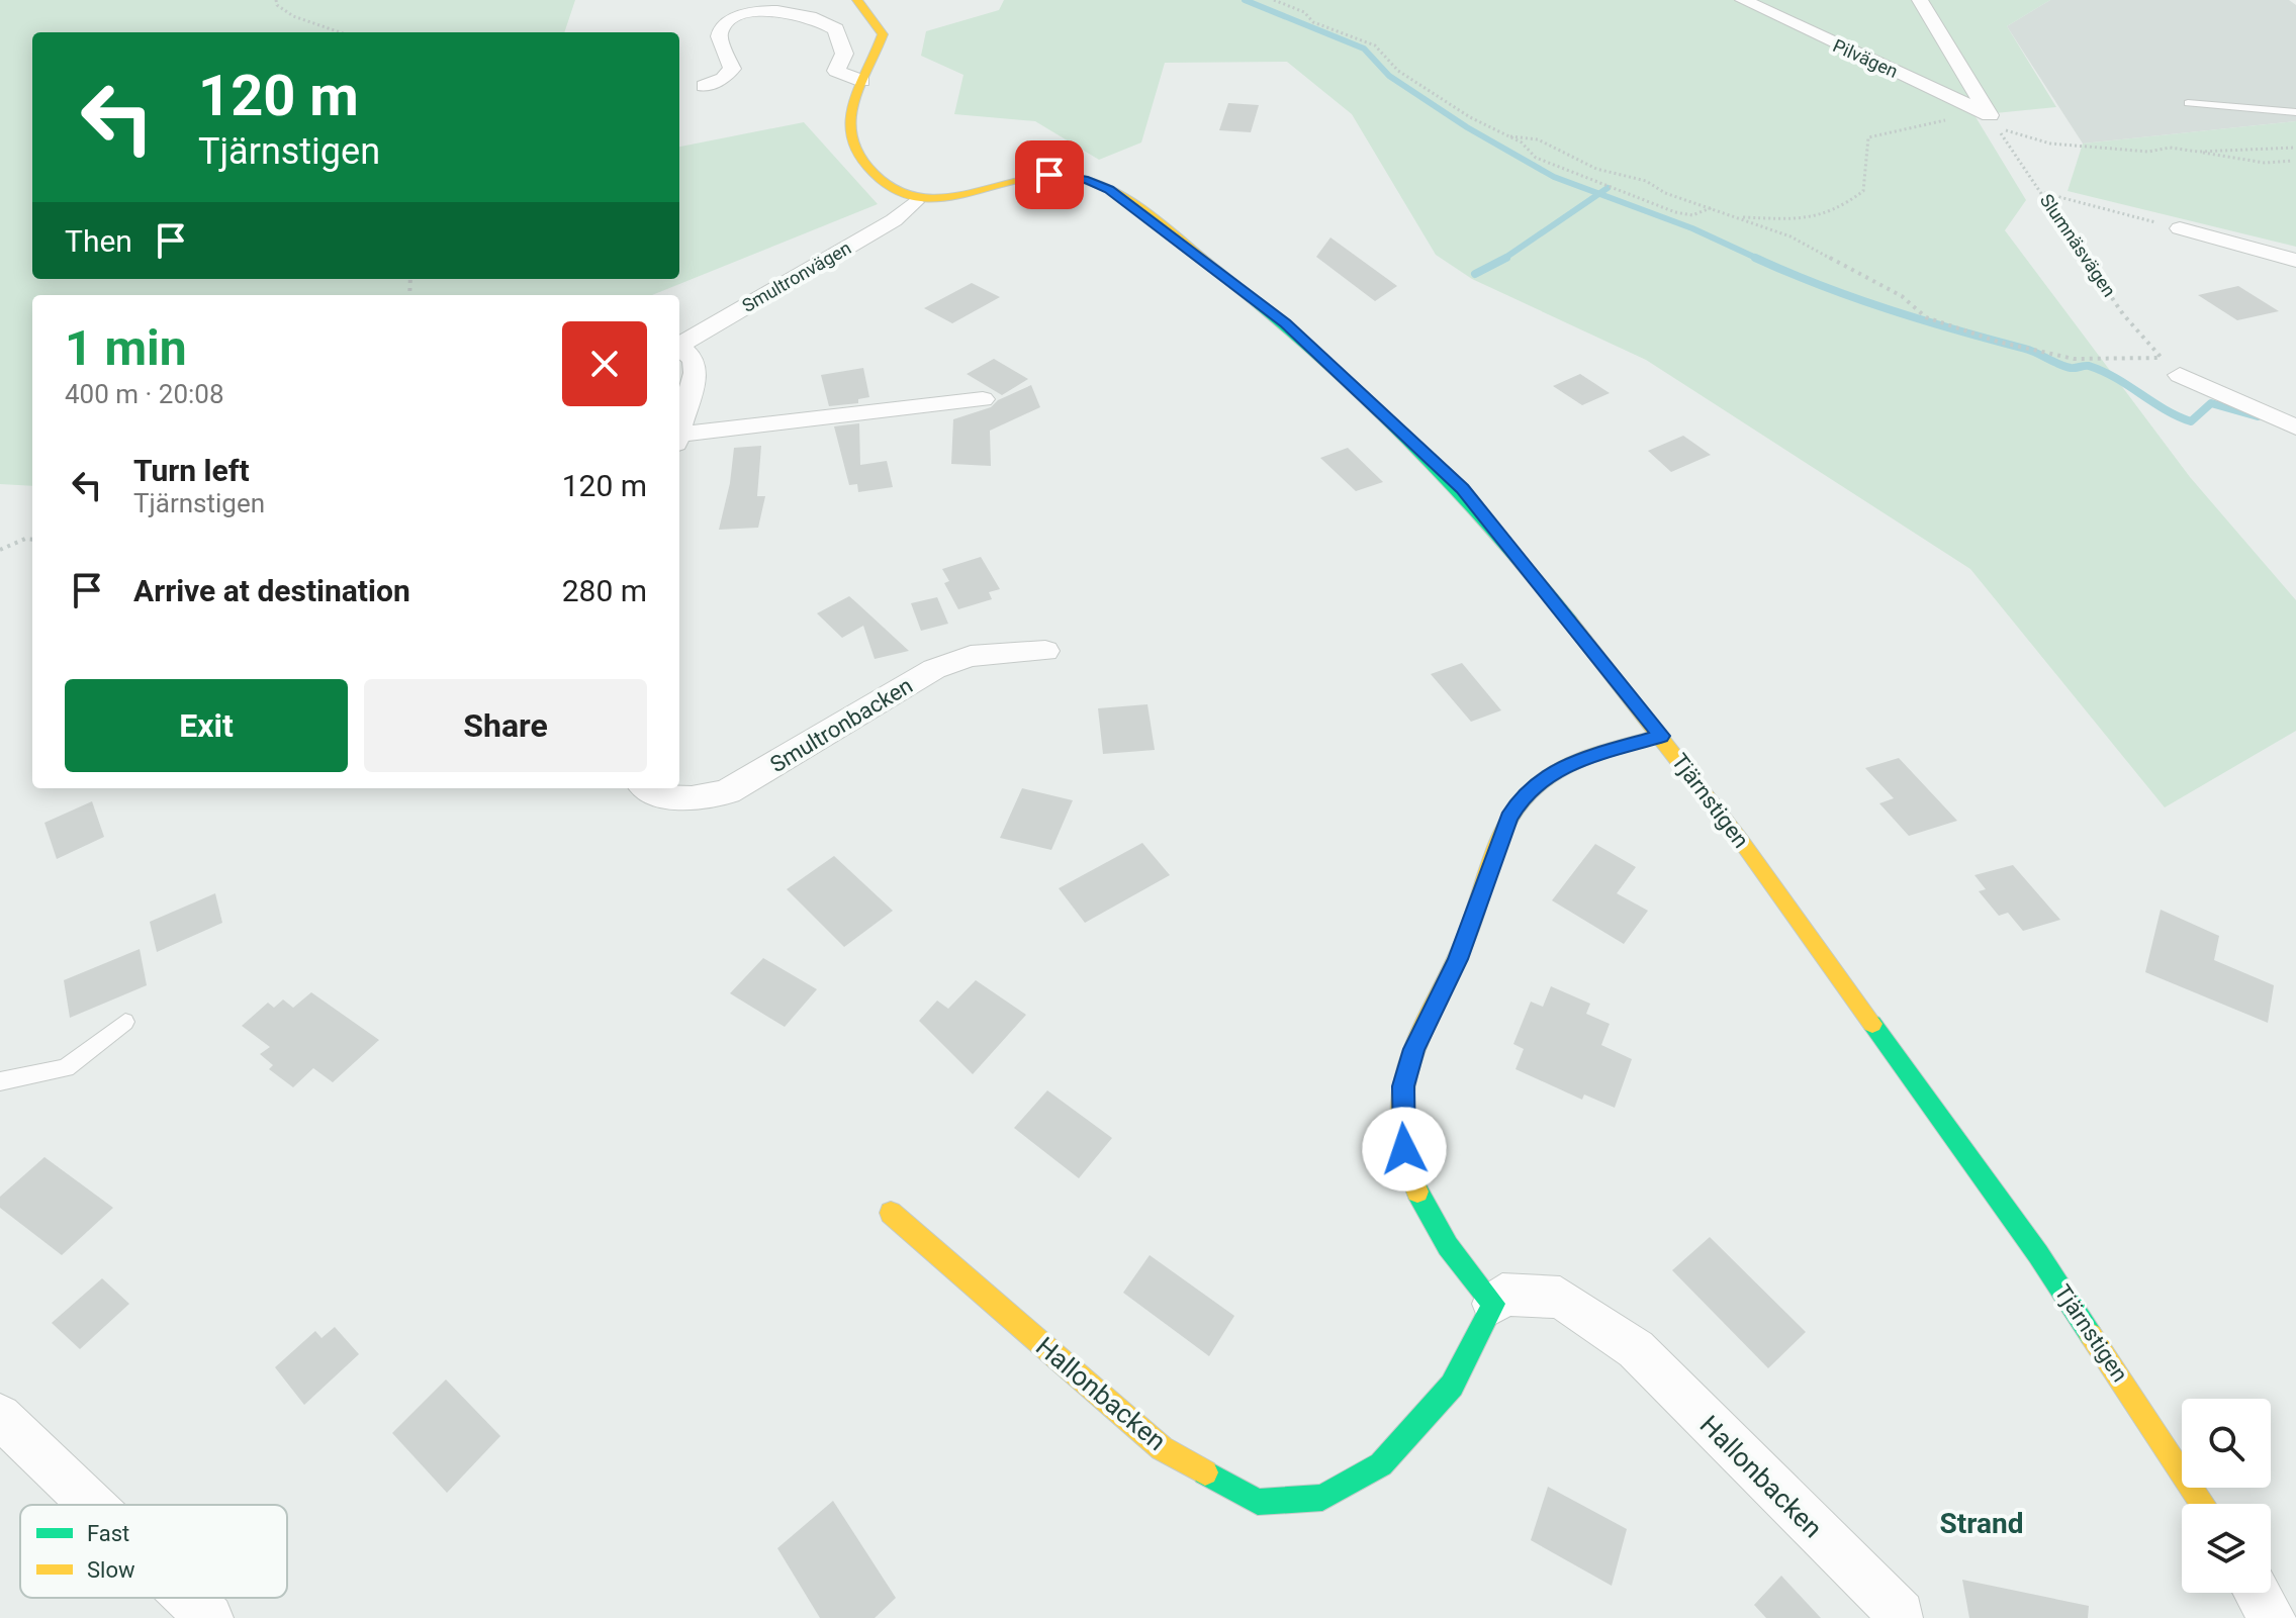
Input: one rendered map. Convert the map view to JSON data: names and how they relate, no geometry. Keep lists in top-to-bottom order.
{
  "streets": {
    "street": [
      "Pilvägen",
      "Smultronvägen",
      "Smultronbacken",
      "Tjärnstigen",
      "Hallonbacken"
    ],
    "path": ["Slumnäsvägen"]
  },
  "crossings": [
    ["Pilvägen", "Slumnäsvägen"],
    ["Smultronvägen", "Tjärnstigen"]
  ],
  "districts": ["Strand"],
  "legend": ["Fast", "Slow"],
  "page": {
    "turn": ["120 m", "Tjärnstigen"],
    "then": "Then",
    "heading": ["1 min", "400 m · 20:08"],
    "list": [
      {
        "name": "Turn left",
        "note": "Tjärnstigen",
        "value": "120 m"
      },
      {
        "name": "Arrive at destination",
        "value": "280 m"
      }
    ],
    "buttons": ["Exit", "Share"]
  }
}
